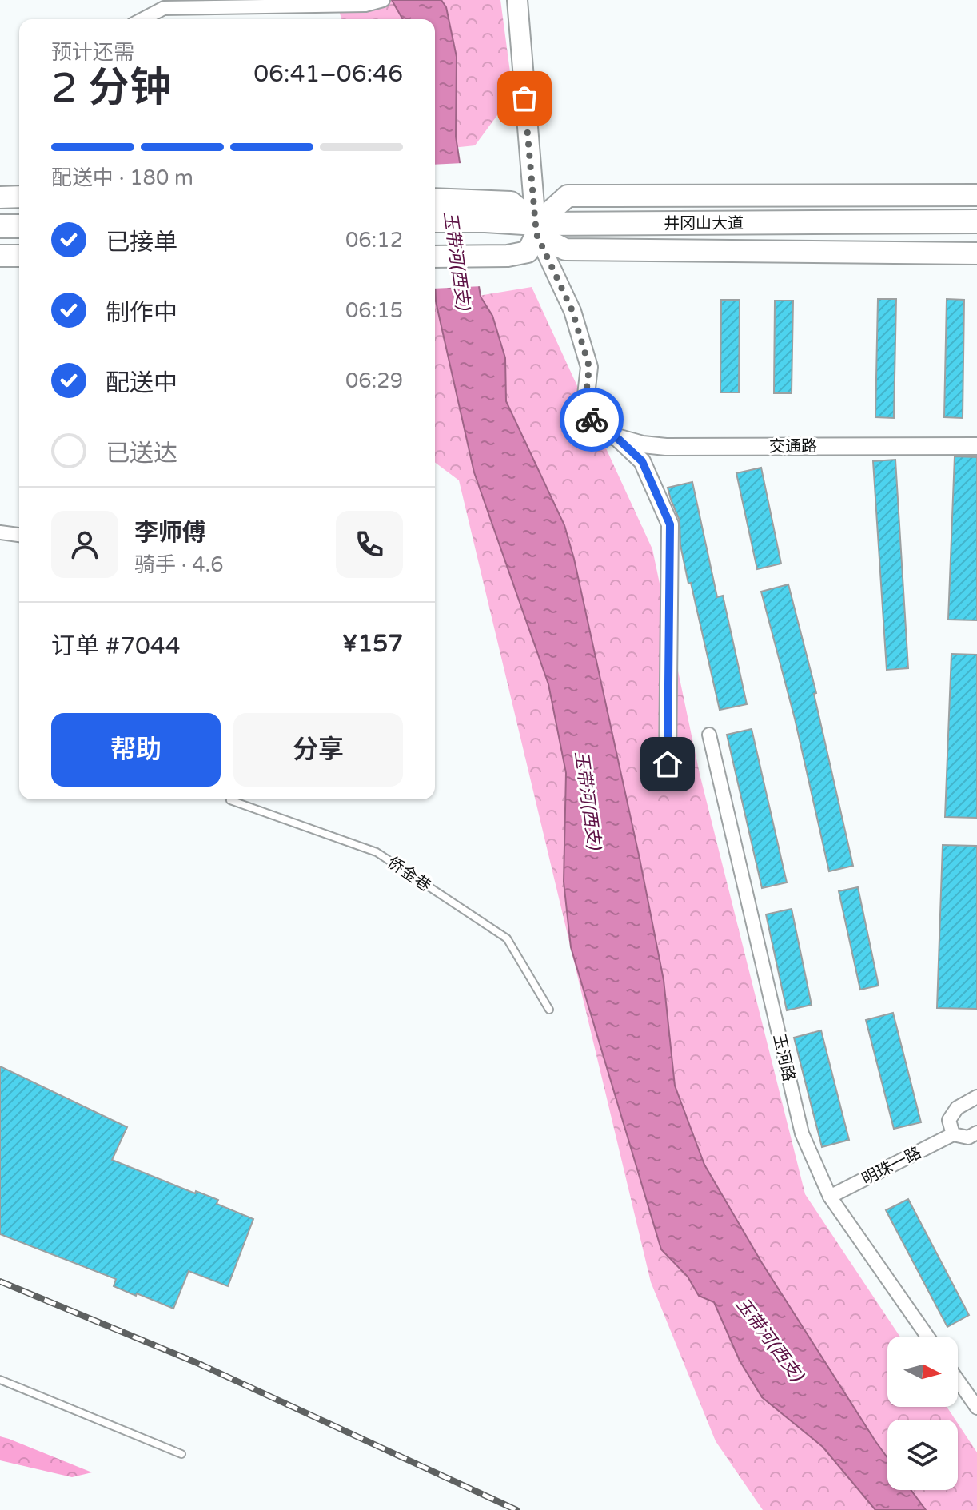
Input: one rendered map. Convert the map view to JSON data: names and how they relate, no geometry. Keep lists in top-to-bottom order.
{
  "streets": {
    "highway": ["井冈山大道"],
    "street": ["交通路", "玉河路", "明珠一路"],
    "lane": ["侨金巷"]
  },
  "crossings": [
    ["玉河路", "明珠一路"]
  ],
  "water": ["玉带河(西支)"],
  "north": "right",
  "page": {
    "heading": ["2 分钟", "预计还需", "06:41–06:46"],
    "panel": [
      "李师傅",
      "骑手 · 4.6",
      "订单 #7044",
      "¥157"
    ],
    "bar": "配送中 · 180 m",
    "list": [
      ["已接单", "06:12"],
      ["制作中", "06:15"],
      ["配送中", "06:29"],
      "已送达"
    ],
    "buttons": ["帮助", "分享"]
  }
}
